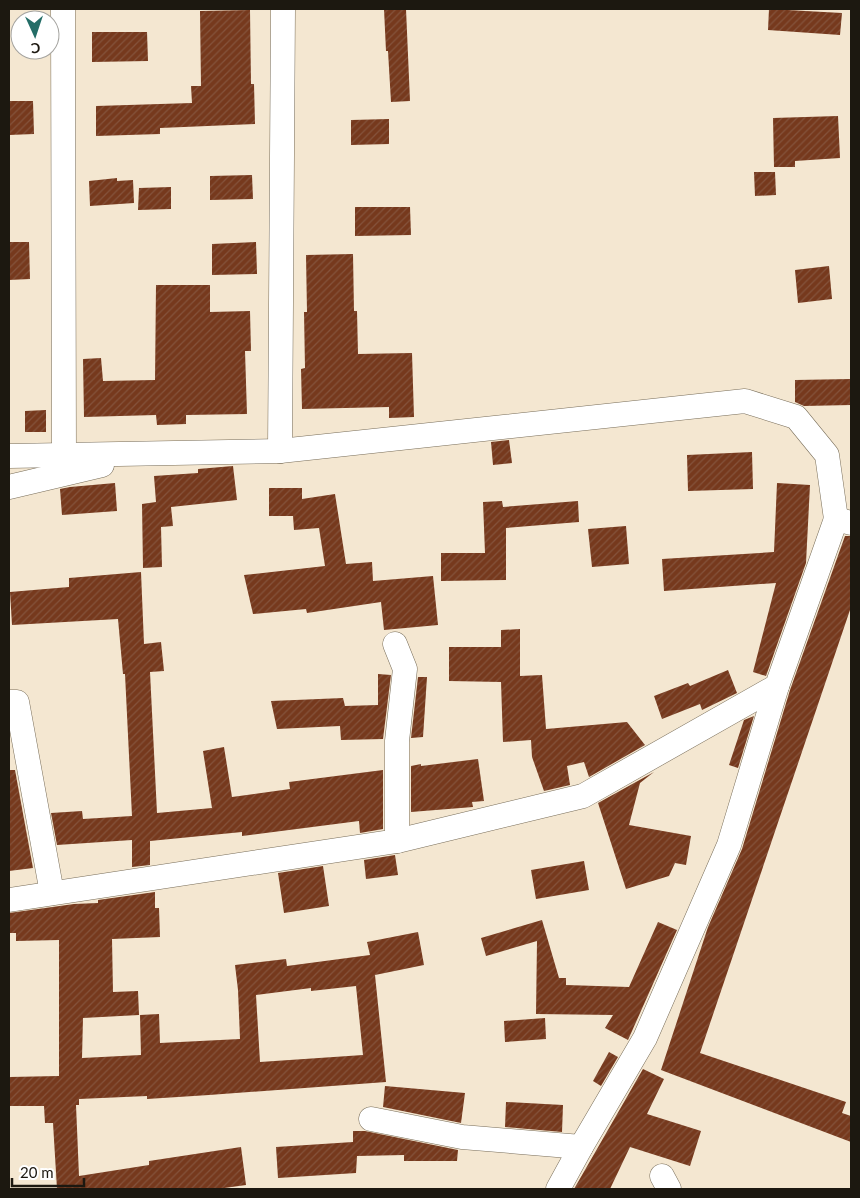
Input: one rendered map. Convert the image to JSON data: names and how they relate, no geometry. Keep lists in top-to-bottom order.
{
  "scale_bar": "20 m",
  "north": "bottom"
}
